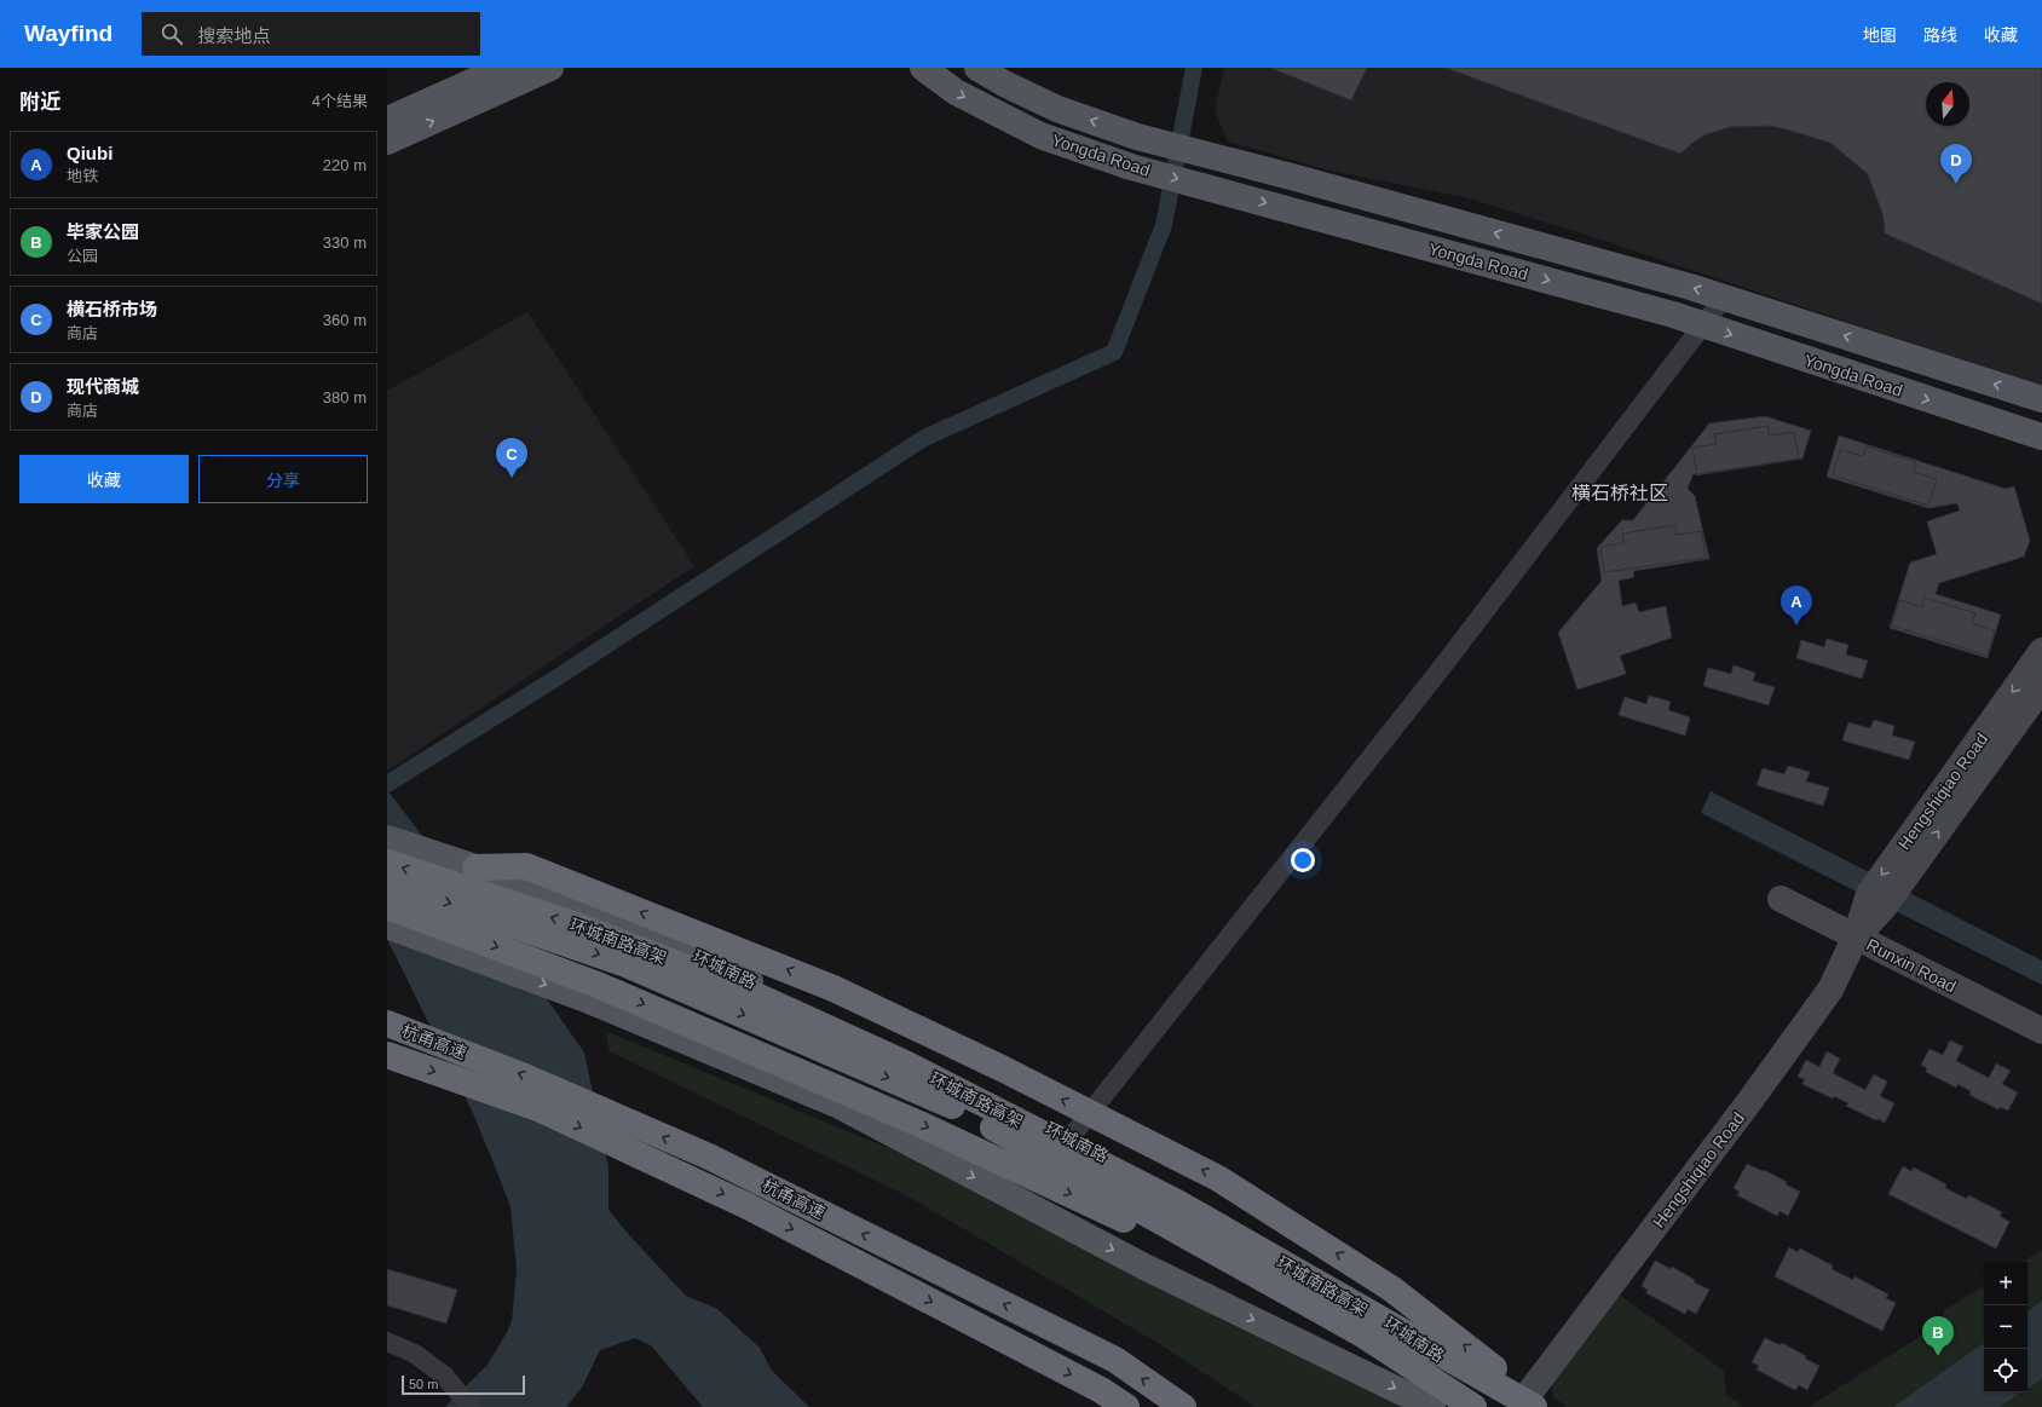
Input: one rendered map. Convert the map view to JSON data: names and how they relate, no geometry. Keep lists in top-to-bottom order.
{
  "streets": {
    "highway": ["环城南路高架", "杭甬高速"],
    "main road": [
      "Yongda Road",
      "Hengshiqiao Road",
      "Runxin Road",
      "环城南路"
    ]
  },
  "crossings": [
    ["Hengshiqiao Road", "环城南路高架"],
    ["Hengshiqiao Road", "Runxin Road"],
    ["Hengshiqiao Road", "环城南路"],
    ["环城南路高架", "环城南路"]
  ],
  "districts": ["横石桥社区"],
  "scale_bar": "50 m",
  "north": "top",
  "page": {
    "header": "Wayfind",
    "search": "搜索地点",
    "nav": ["地图", "路线", "收藏"],
    "heading": ["附近", "4个结果"],
    "list": [
      {
        "mark": "A",
        "name": "Qiubi",
        "note": "地铁",
        "value": "220 m"
      },
      {
        "mark": "B",
        "name": "毕家公园",
        "note": "公园",
        "value": "330 m"
      },
      {
        "mark": "C",
        "name": "横石桥市场",
        "note": "商店",
        "value": "360 m"
      },
      {
        "mark": "D",
        "name": "现代商城",
        "note": "商店",
        "value": "380 m"
      }
    ],
    "pins": [
      "D",
      "C",
      "A",
      "B"
    ],
    "buttons": ["收藏", "分享"],
    "map_buttons": ["+", "−"],
    "scale": "50 m"
  }
}
